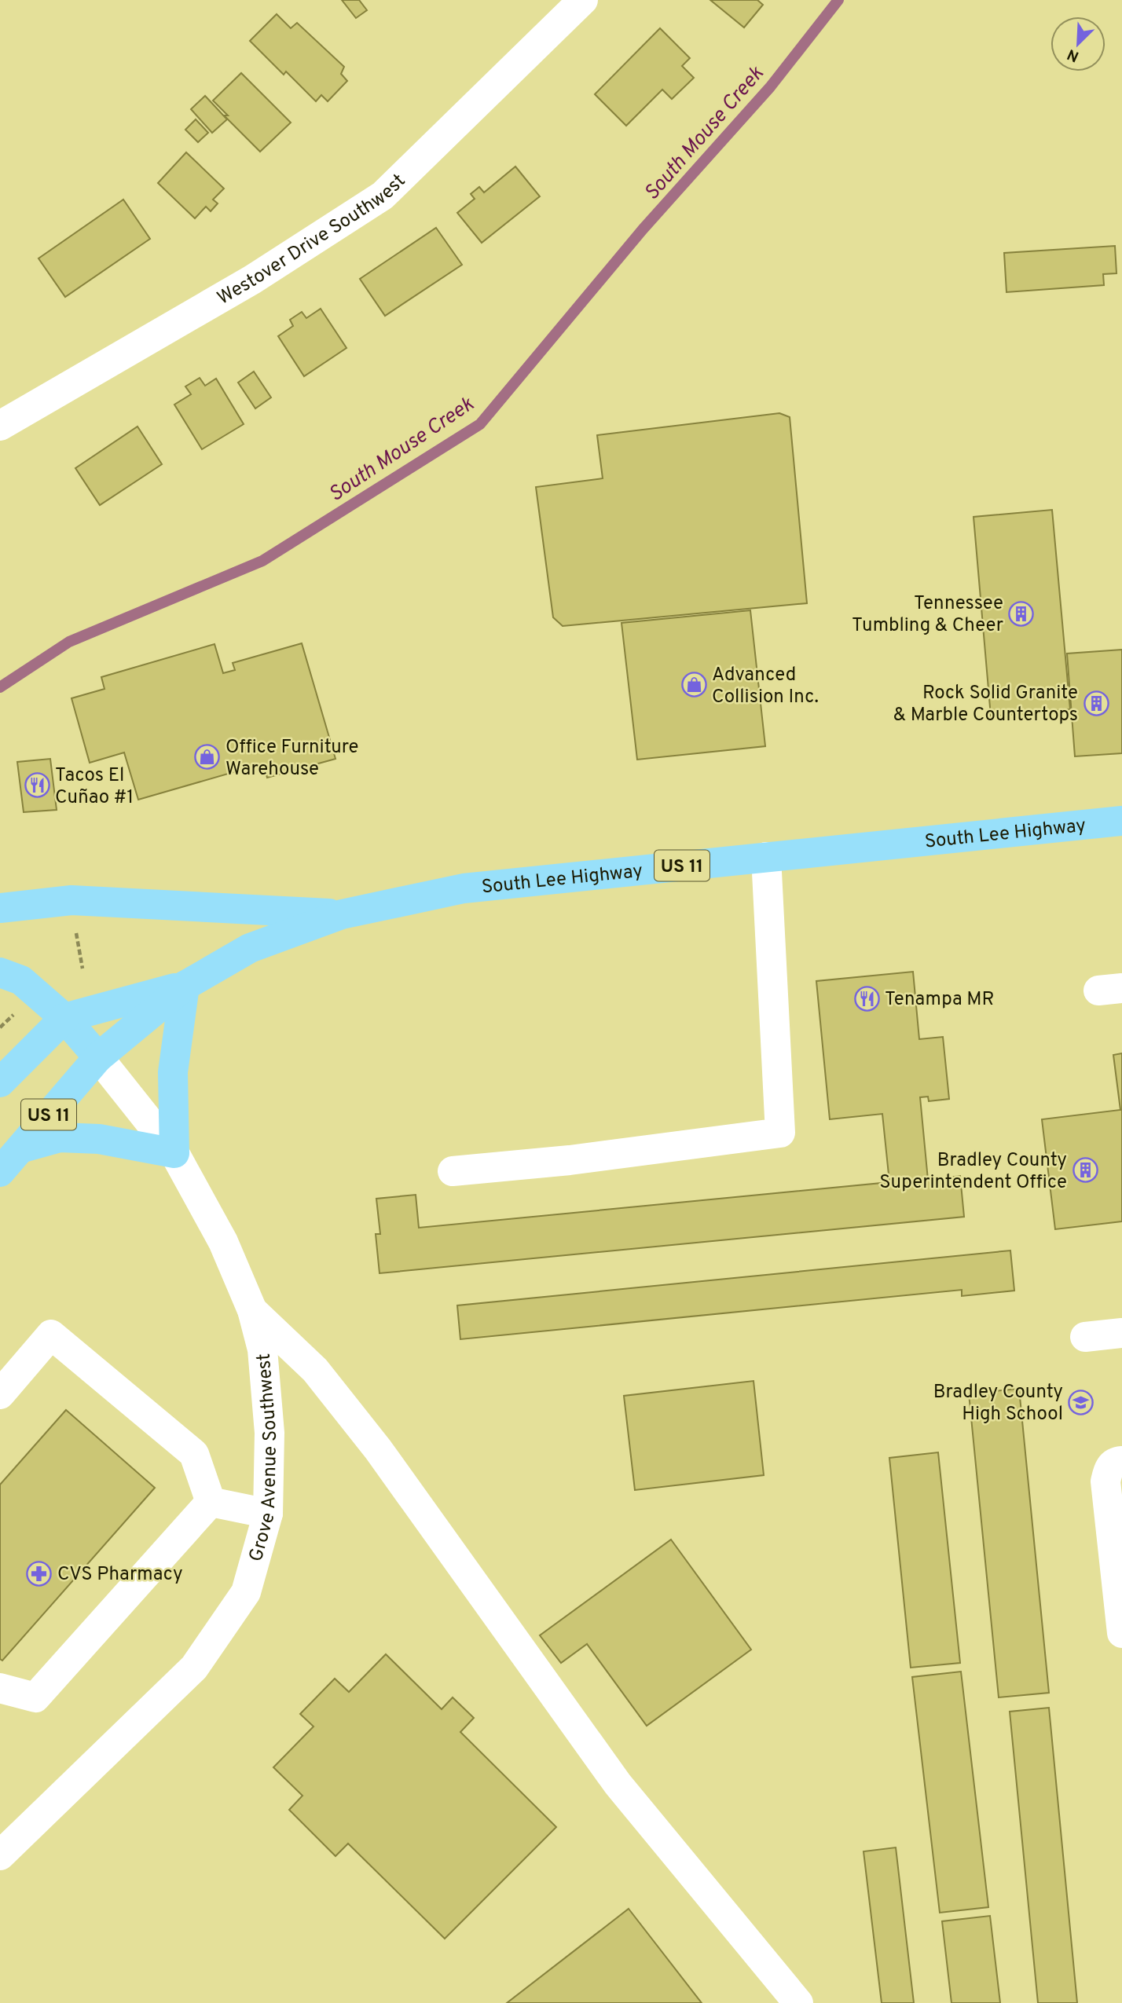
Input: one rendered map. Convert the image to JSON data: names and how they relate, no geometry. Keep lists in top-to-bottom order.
{
  "streets": {
    "main road": ["South Lee Highway", "US 11", "Grove Avenue Southwest"],
    "street": ["Westover Drive Southwest"]
  },
  "crossings": [
    ["South Lee Highway", "US 11"],
    ["South Lee Highway", "Grove Avenue Southwest"],
    ["US 11", "Grove Avenue Southwest"]
  ],
  "water": ["South Mouse Creek"],
  "places": {
    "building": ["Tennessee Tumbling & Cheer", "Rock Solid Granite & Marble Countertops", "Bradley County Superintendent Office"],
    "shop": ["Advanced Collision Inc.", "Office Furniture Warehouse"],
    "restaurant": ["Tacos El Cuñao #1", "Tenampa MR"],
    "school or university": ["Bradley County High School"],
    "pharmacy": ["CVS Pharmacy"]
  },
  "north": "bottom left"
}
